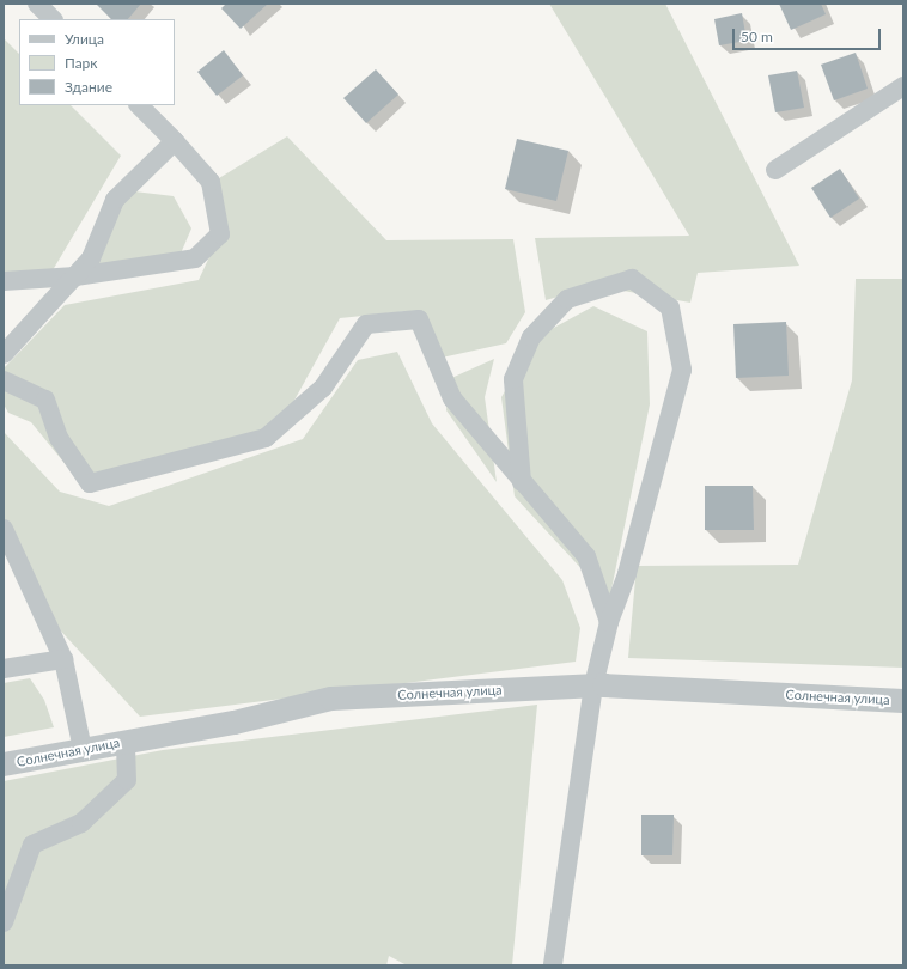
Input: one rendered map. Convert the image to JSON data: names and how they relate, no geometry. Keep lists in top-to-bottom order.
{
  "streets": {
    "street": ["Солнечная улица"]
  },
  "legend": ["Улица", "Парк", "Здание"],
  "scale_bar": "50 m"
}
